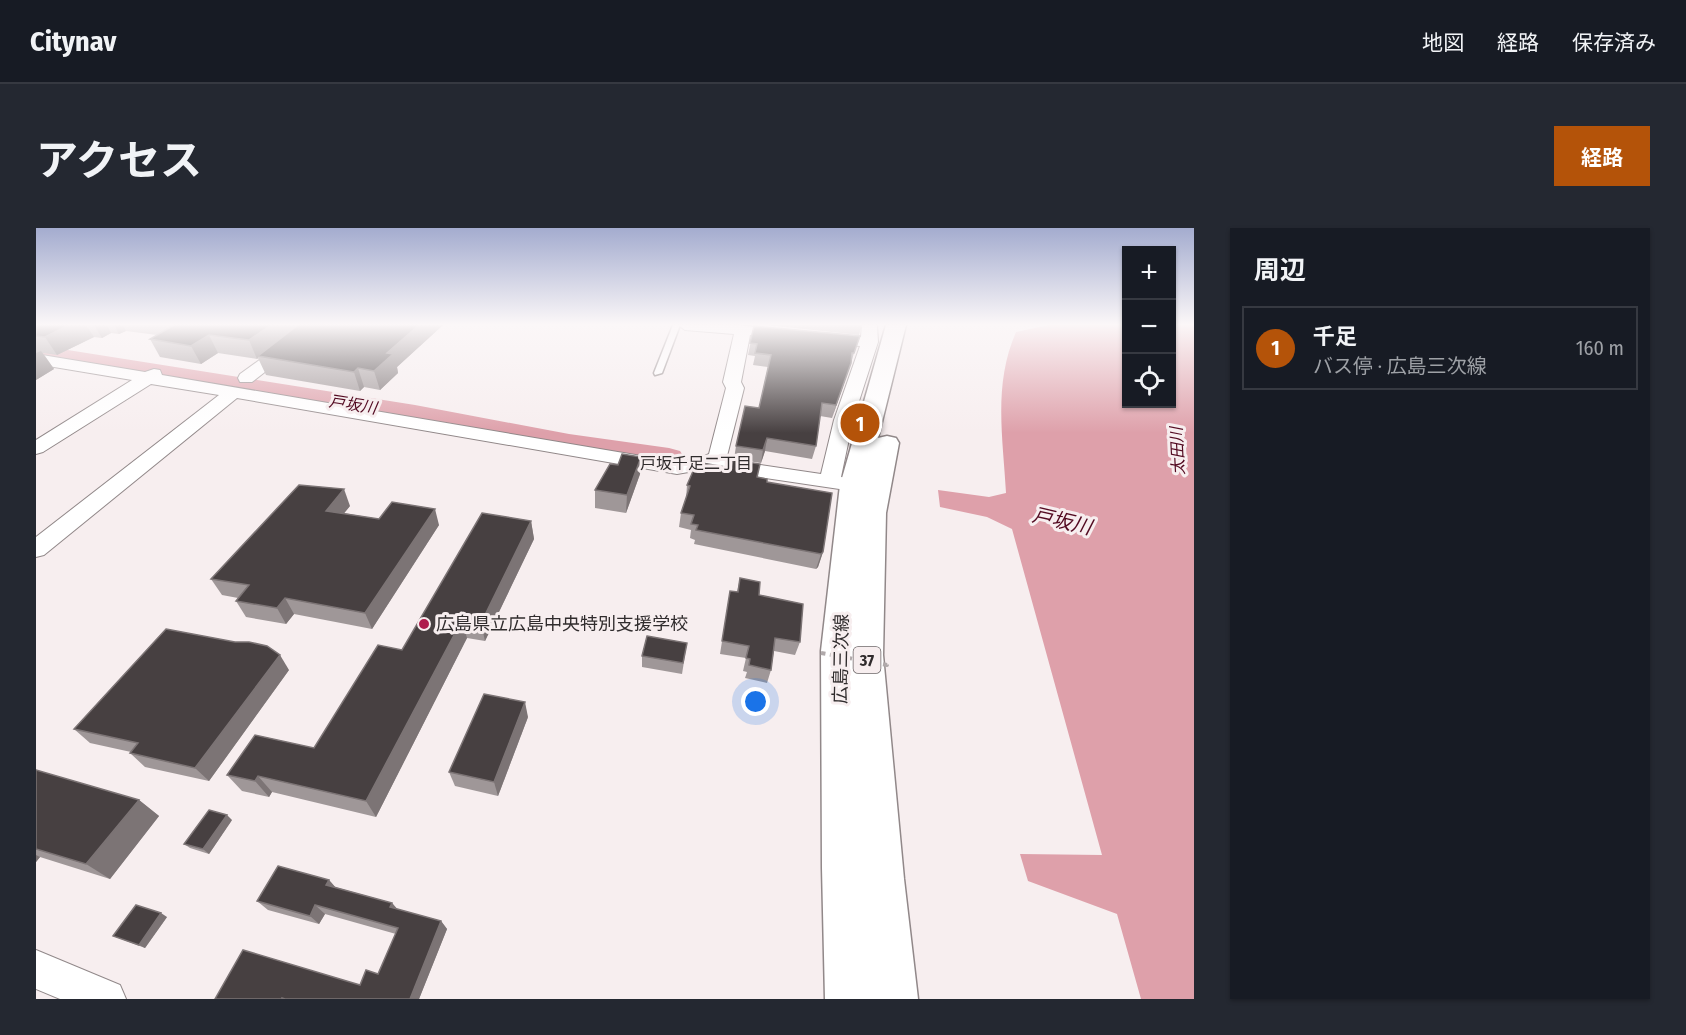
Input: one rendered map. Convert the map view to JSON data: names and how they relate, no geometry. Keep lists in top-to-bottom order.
{
  "streets": {
    "main road": ["広島三次線", "37"]
  },
  "districts": ["戸坂千足二丁目"],
  "water": ["戸坂川", "太田川"],
  "places": ["広島県立広島中央特別支援学校"],
  "page": {
    "header": "Citynav",
    "nav": ["地図", "経路", "保存済み"],
    "title": "アクセス",
    "buttons": "経路",
    "heading": "周辺",
    "map_buttons": ["+", "−"],
    "list": [
      {
        "mark": "1",
        "name": "千足",
        "note": "バス停 · 広島三次線",
        "value": "160 m"
      }
    ],
    "pins": "1"
  }
}
